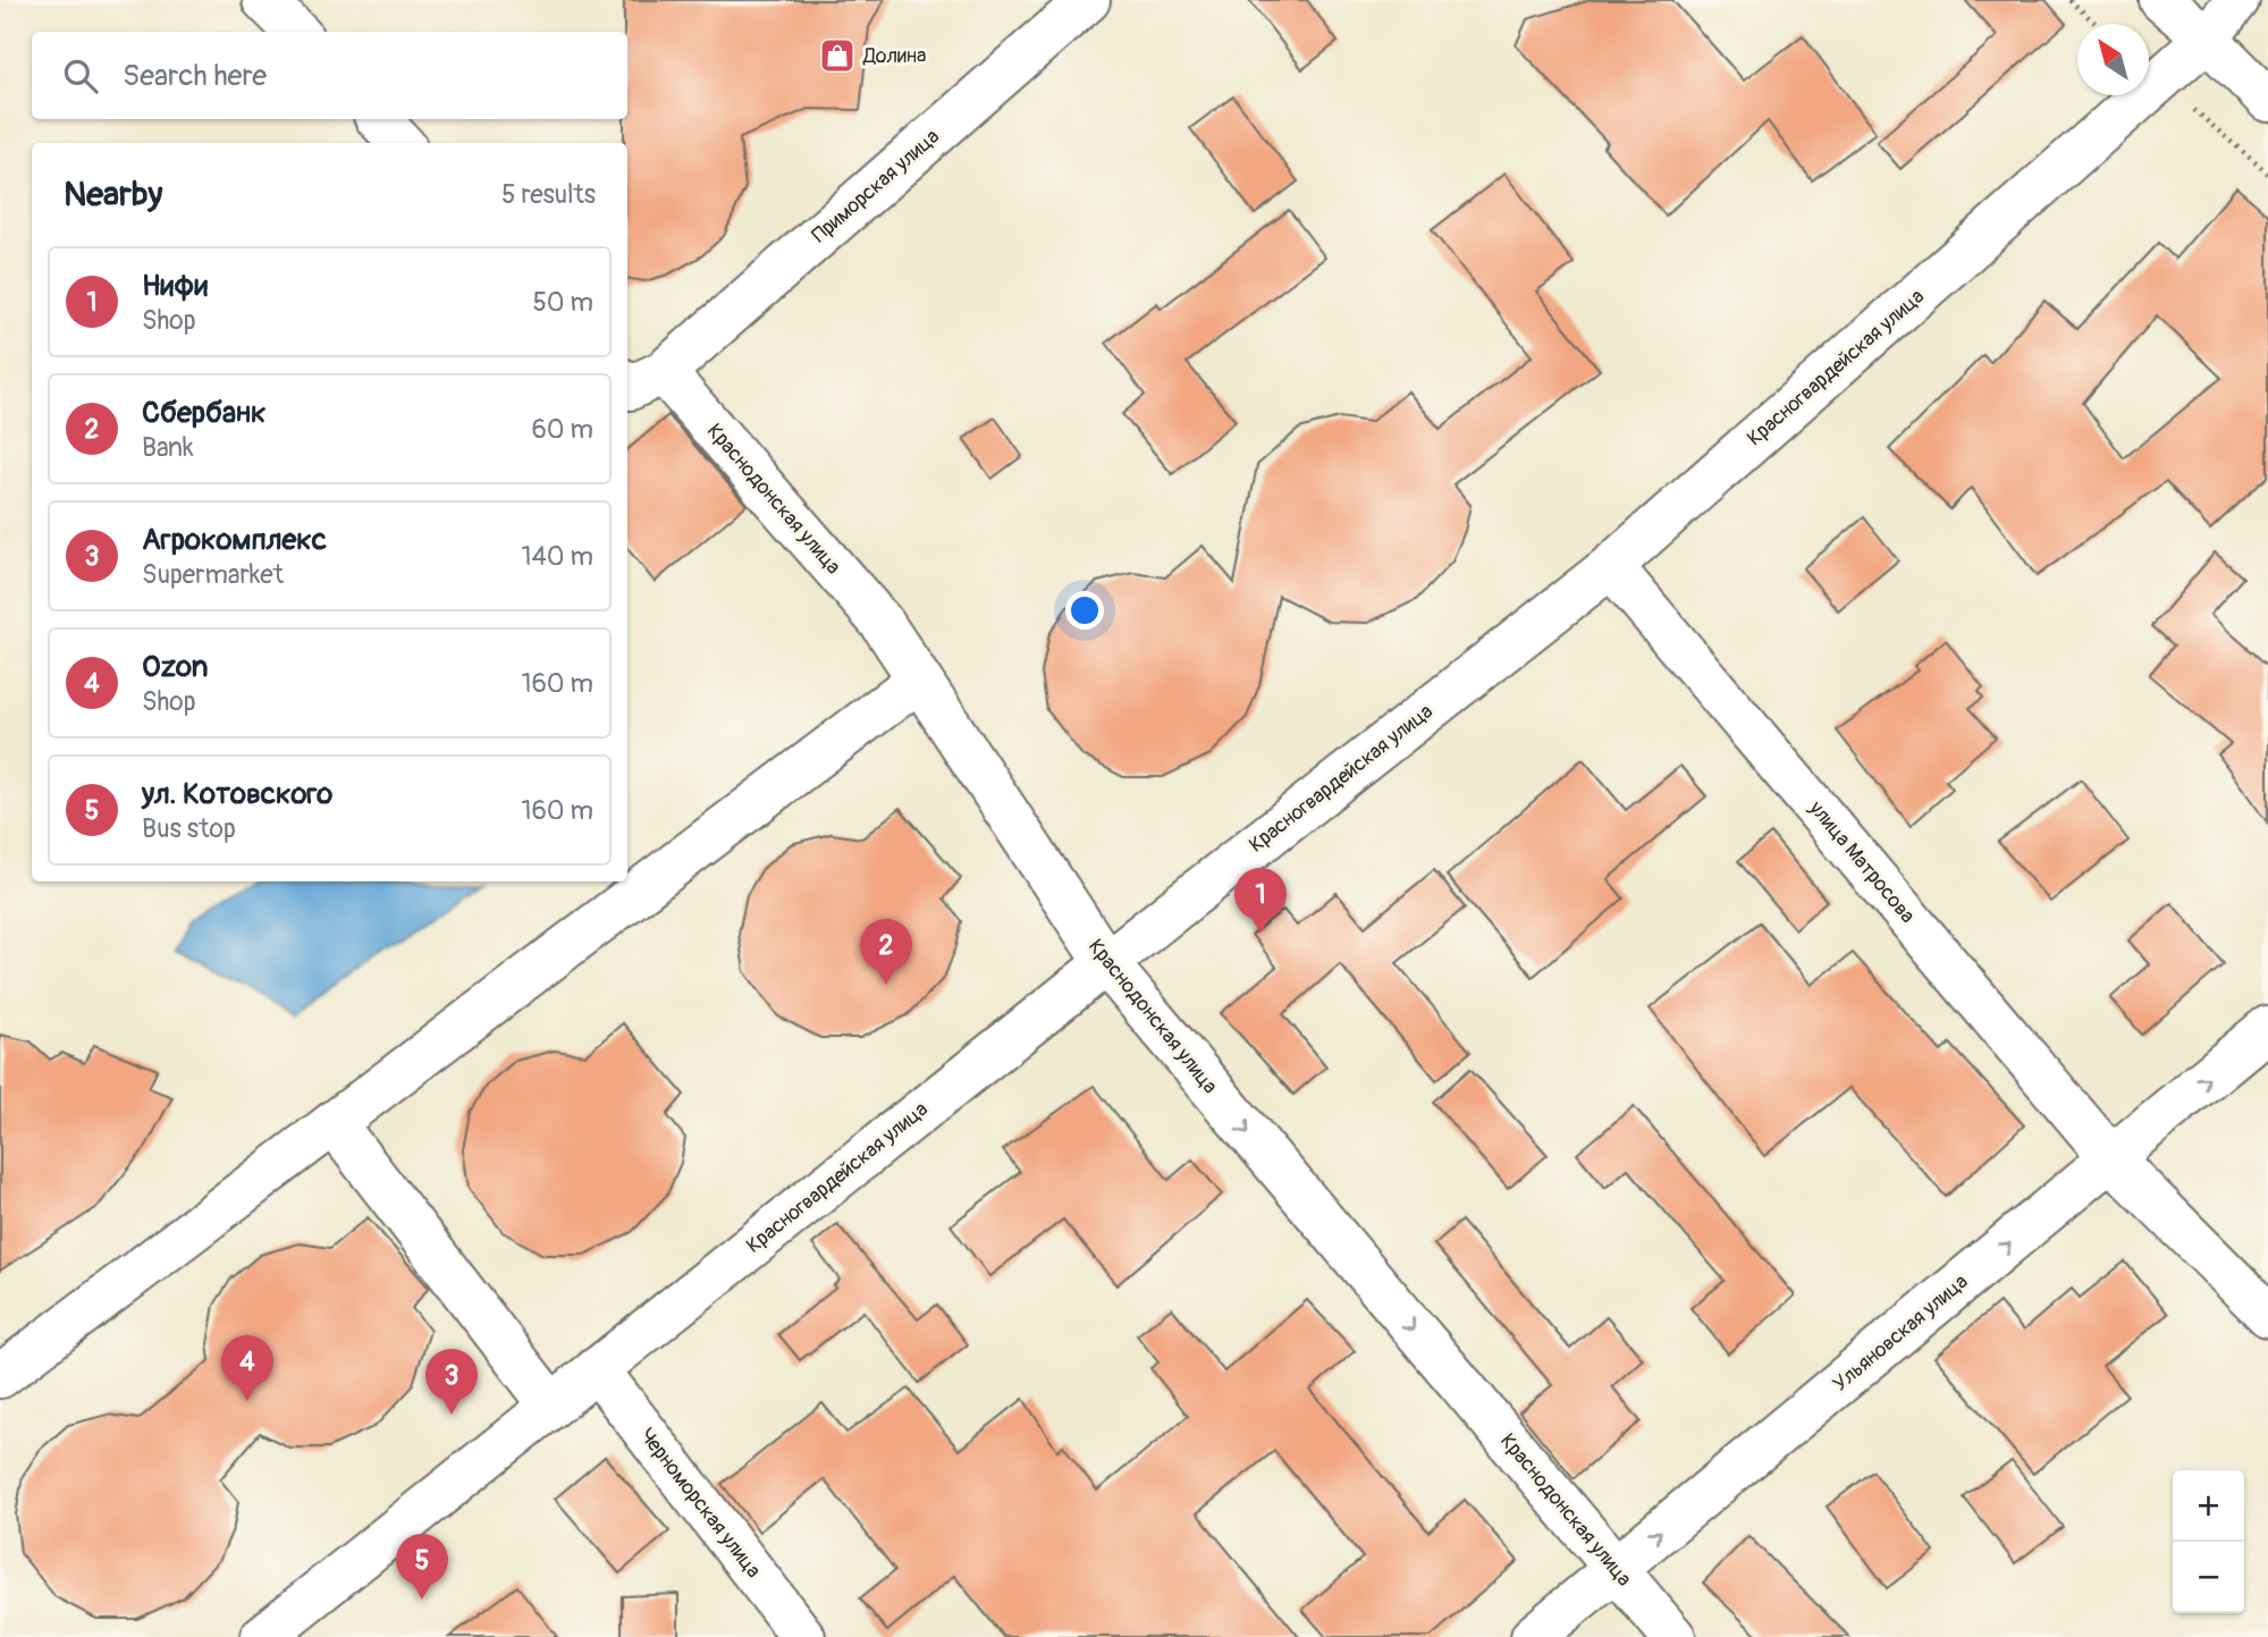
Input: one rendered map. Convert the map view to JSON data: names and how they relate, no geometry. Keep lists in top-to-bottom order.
{
  "streets": {
    "street": [
      "Приморская улица",
      "Красногвардейская улица",
      "Краснодонская улица",
      "улица Матросова",
      "Ульяновская улица",
      "Черноморская улица"
    ]
  },
  "crossings": [
    ["Приморская улица", "Краснодонская улица"],
    ["Красногвардейская улица", "Краснодонская улица"],
    ["Красногвардейская улица", "улица Матросова"],
    ["Красногвардейская улица", "Черноморская улица"],
    ["Краснодонская улица", "Ульяновская улица"],
    ["улица Матросова", "Ульяновская улица"]
  ],
  "one_way": ["Краснодонская улица", "Ульяновская улица"],
  "places": {
    "shop": ["Долина"]
  },
  "north": "top left",
  "page": {
    "search": "Search here",
    "heading": ["Nearby", "5 results"],
    "list": [
      {
        "mark": "1",
        "name": "Нифи",
        "note": "Shop",
        "value": "50 m"
      },
      {
        "mark": "2",
        "name": "Сбербанк",
        "note": "Bank",
        "value": "60 m"
      },
      {
        "mark": "3",
        "name": "Агрокомплекс",
        "note": "Supermarket",
        "value": "140 m"
      },
      {
        "mark": "4",
        "name": "Ozon",
        "note": "Shop",
        "value": "160 m"
      },
      {
        "mark": "5",
        "name": "ул. Котовского",
        "note": "Bus stop",
        "value": "160 m"
      }
    ],
    "pins": [
      "1",
      "2",
      "4",
      "3",
      "5"
    ],
    "map_buttons": ["+", "−"]
  }
}
